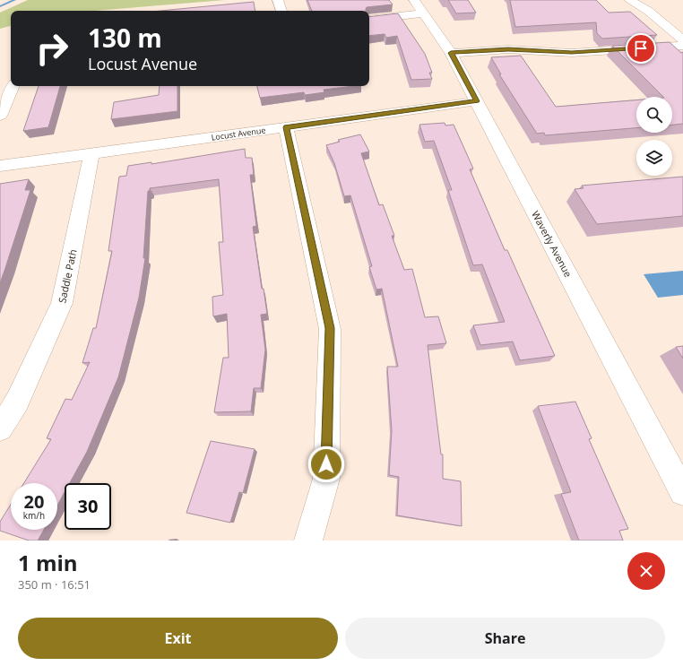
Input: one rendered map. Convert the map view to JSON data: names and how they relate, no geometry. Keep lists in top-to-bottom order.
{
  "streets": {
    "street": ["Locust Avenue", "Waverly Avenue", "Saddle Path"]
  },
  "crossings": [
    ["Locust Avenue", "Waverly Avenue"],
    ["Locust Avenue", "Saddle Path"]
  ],
  "page": {
    "turn": ["130 m", "Locust Avenue"],
    "speed": "20 km/h",
    "limit": "30",
    "heading": ["1 min", "350 m · 16:51"],
    "buttons": ["Exit", "Share"]
  }
}
